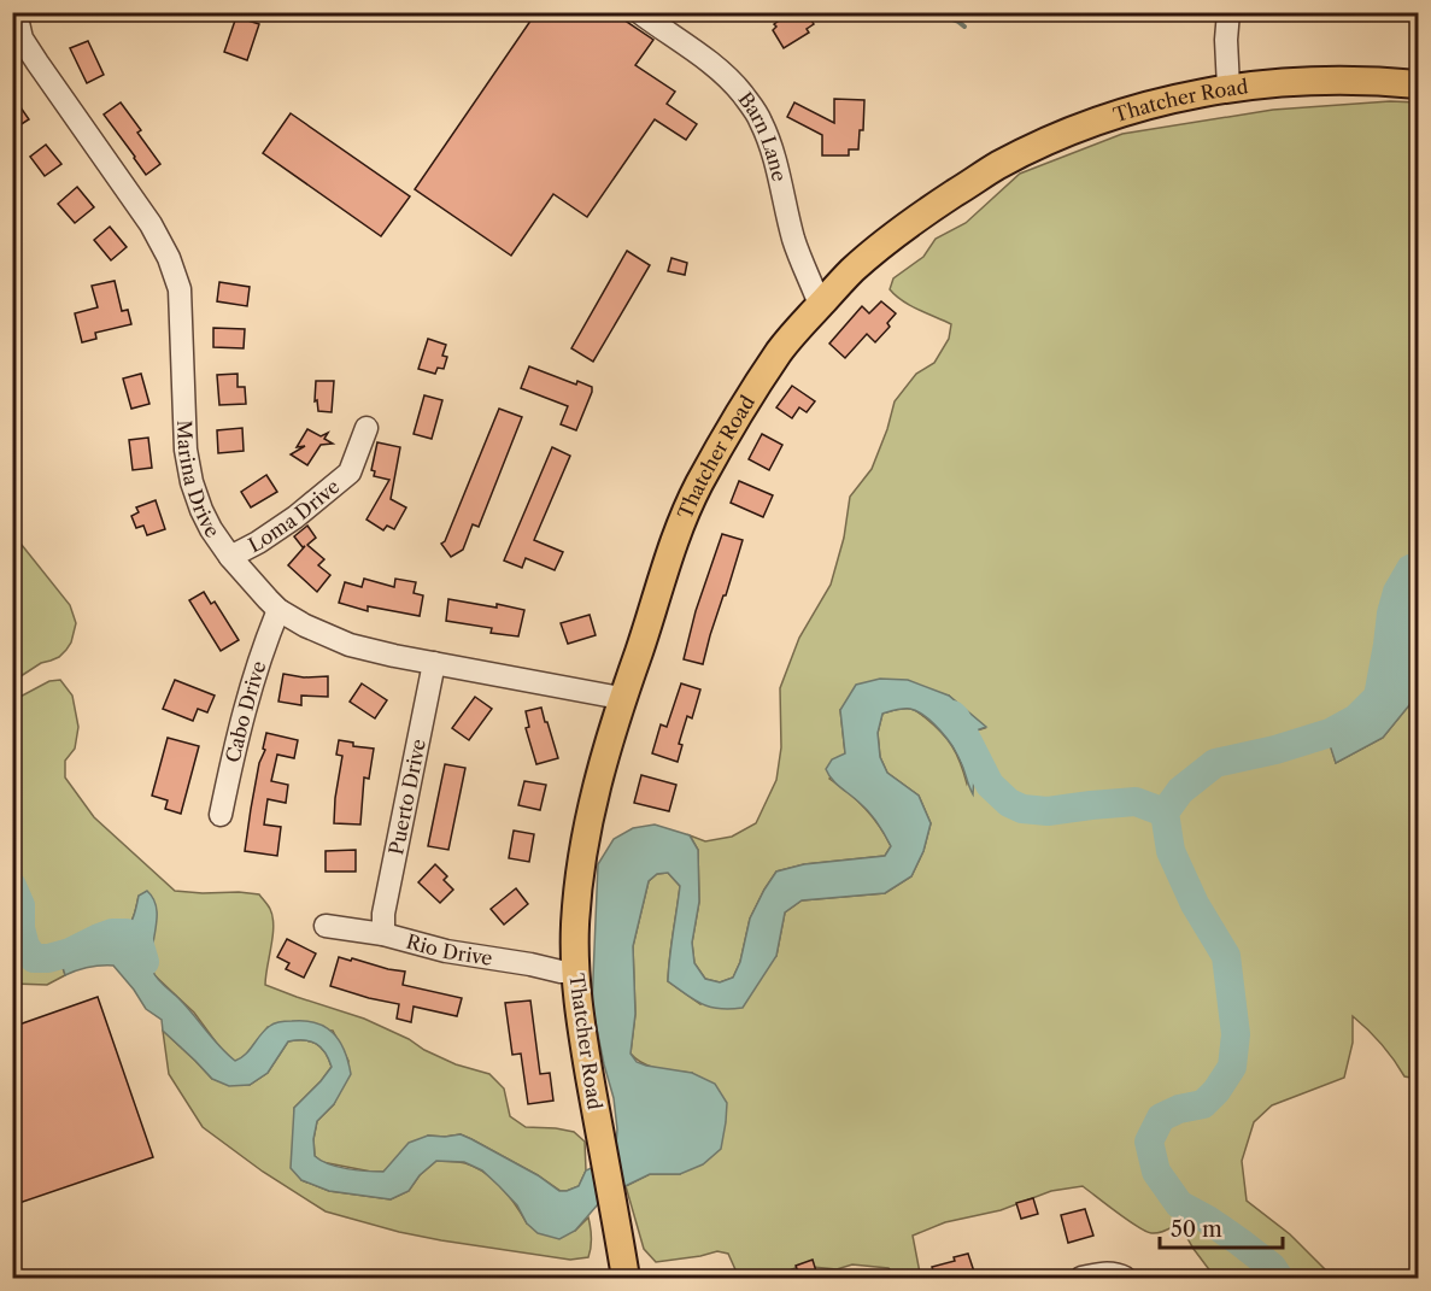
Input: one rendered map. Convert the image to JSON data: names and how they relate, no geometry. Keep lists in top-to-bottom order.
{
  "streets": {
    "main road": ["Thatcher Road"],
    "street": [
      "Barn Lane",
      "Marina Drive",
      "Loma Drive",
      "Cabo Drive",
      "Puerto Drive",
      "Rio Drive"
    ]
  },
  "crossings": [
    ["Thatcher Road", "Barn Lane"],
    ["Thatcher Road", "Marina Drive"],
    ["Thatcher Road", "Rio Drive"],
    ["Marina Drive", "Loma Drive"],
    ["Marina Drive", "Cabo Drive"],
    ["Marina Drive", "Puerto Drive"],
    ["Puerto Drive", "Rio Drive"]
  ],
  "scale_bar": "50 m"
}
